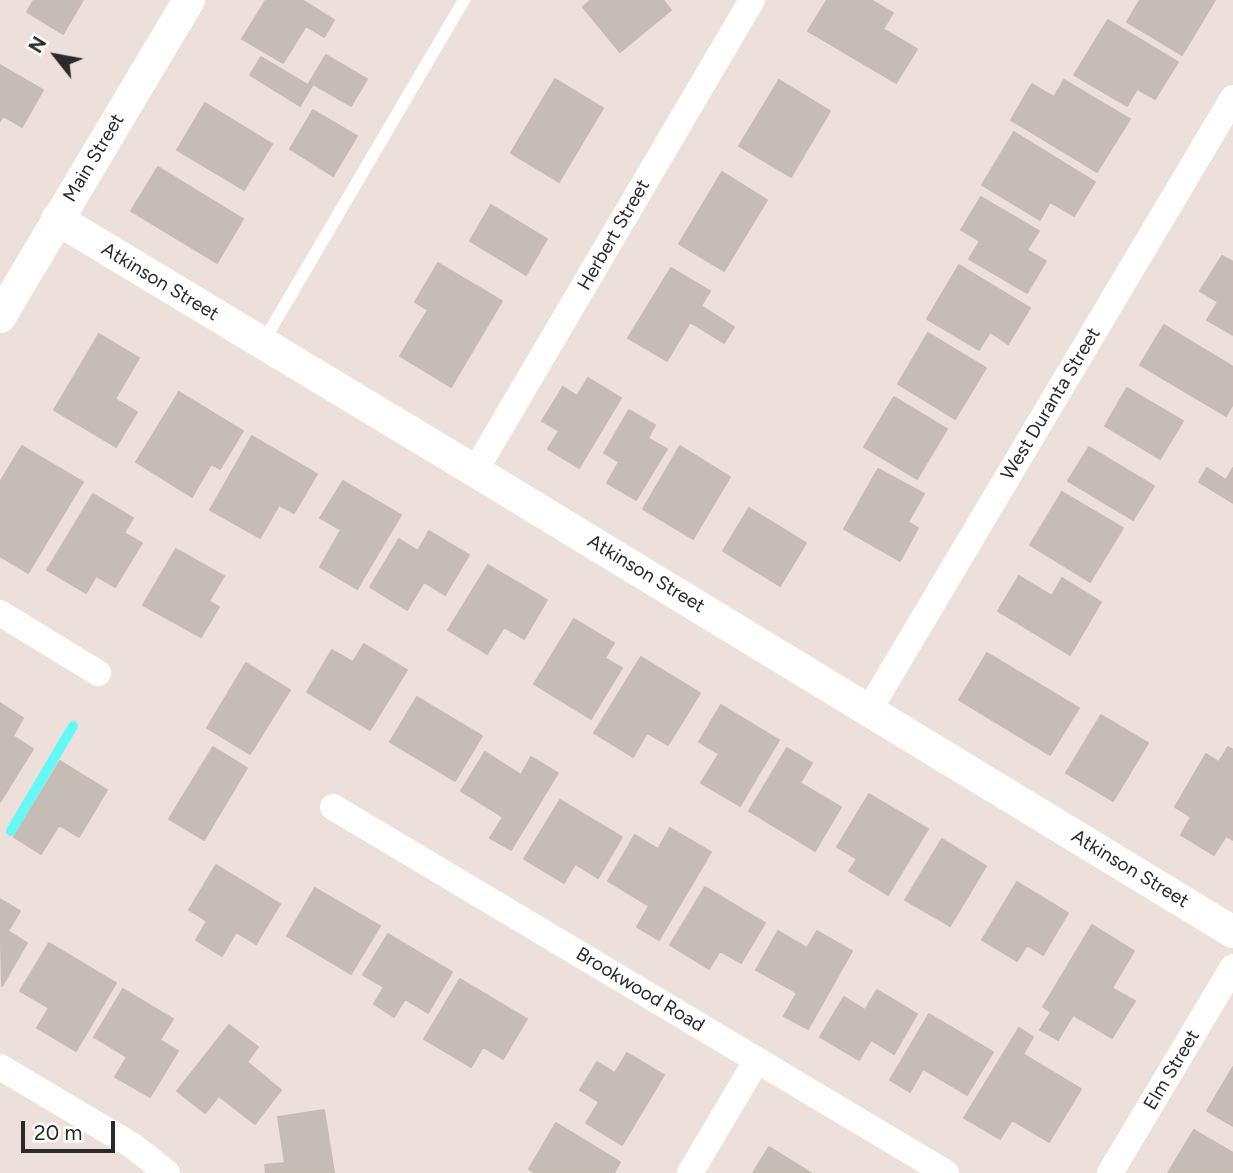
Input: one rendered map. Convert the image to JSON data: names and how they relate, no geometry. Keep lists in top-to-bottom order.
{
  "streets": {
    "street": [
      "Main Street",
      "Herbert Street",
      "Atkinson Street",
      "West Duranta Street",
      "Brookwood Road",
      "Elm Street"
    ]
  },
  "crossings": [
    ["Main Street", "Atkinson Street"],
    ["Herbert Street", "Atkinson Street"],
    ["Atkinson Street", "West Duranta Street"]
  ],
  "scale_bar": "20 m",
  "north": "top left"
}
